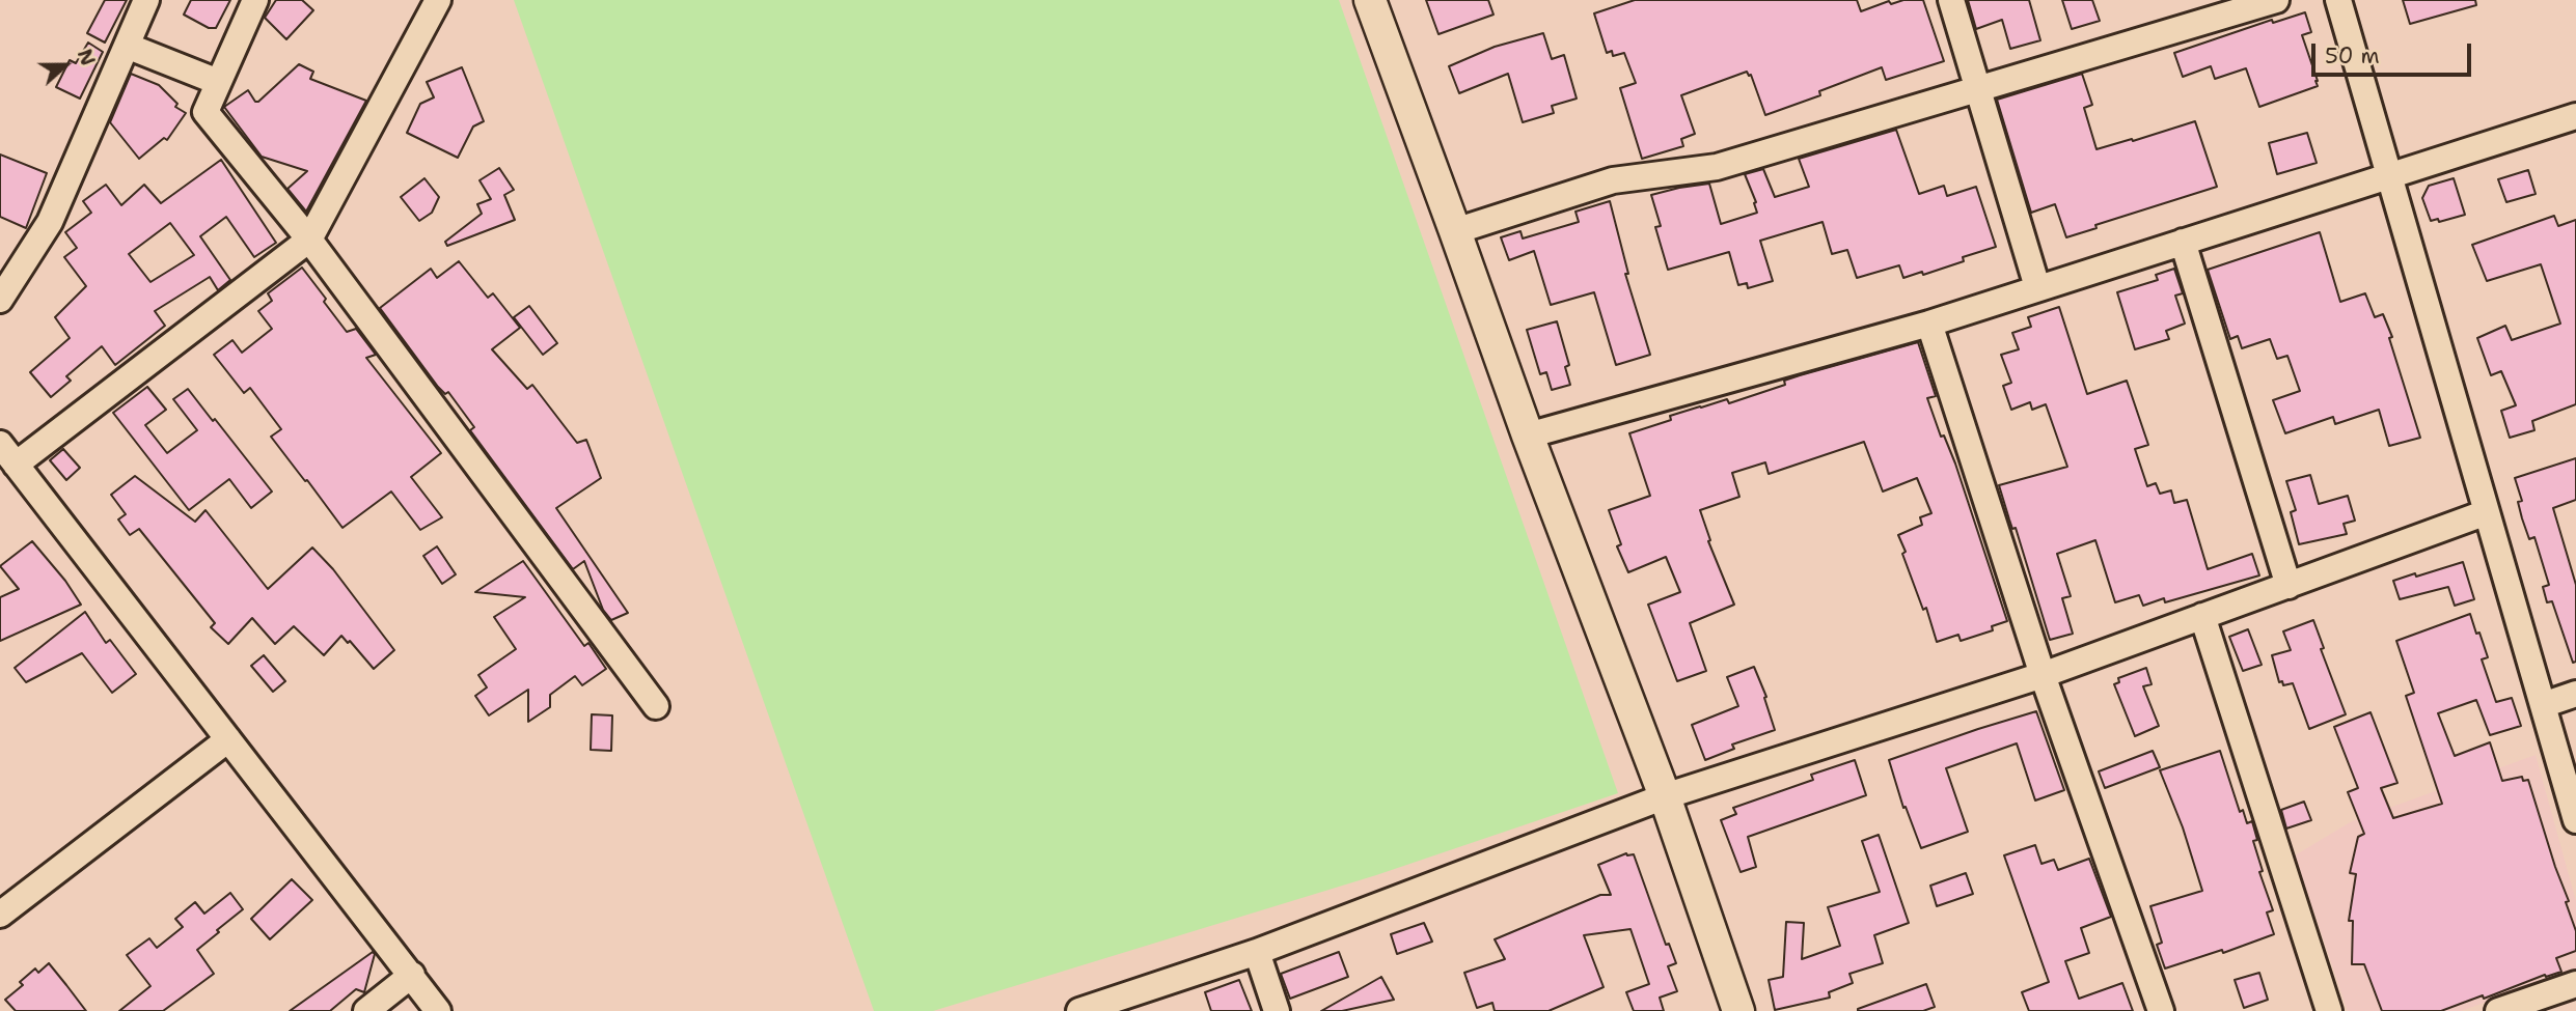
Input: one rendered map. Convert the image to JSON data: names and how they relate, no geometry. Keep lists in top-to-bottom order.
{
  "scale_bar": "50 m",
  "north": "right"
}
